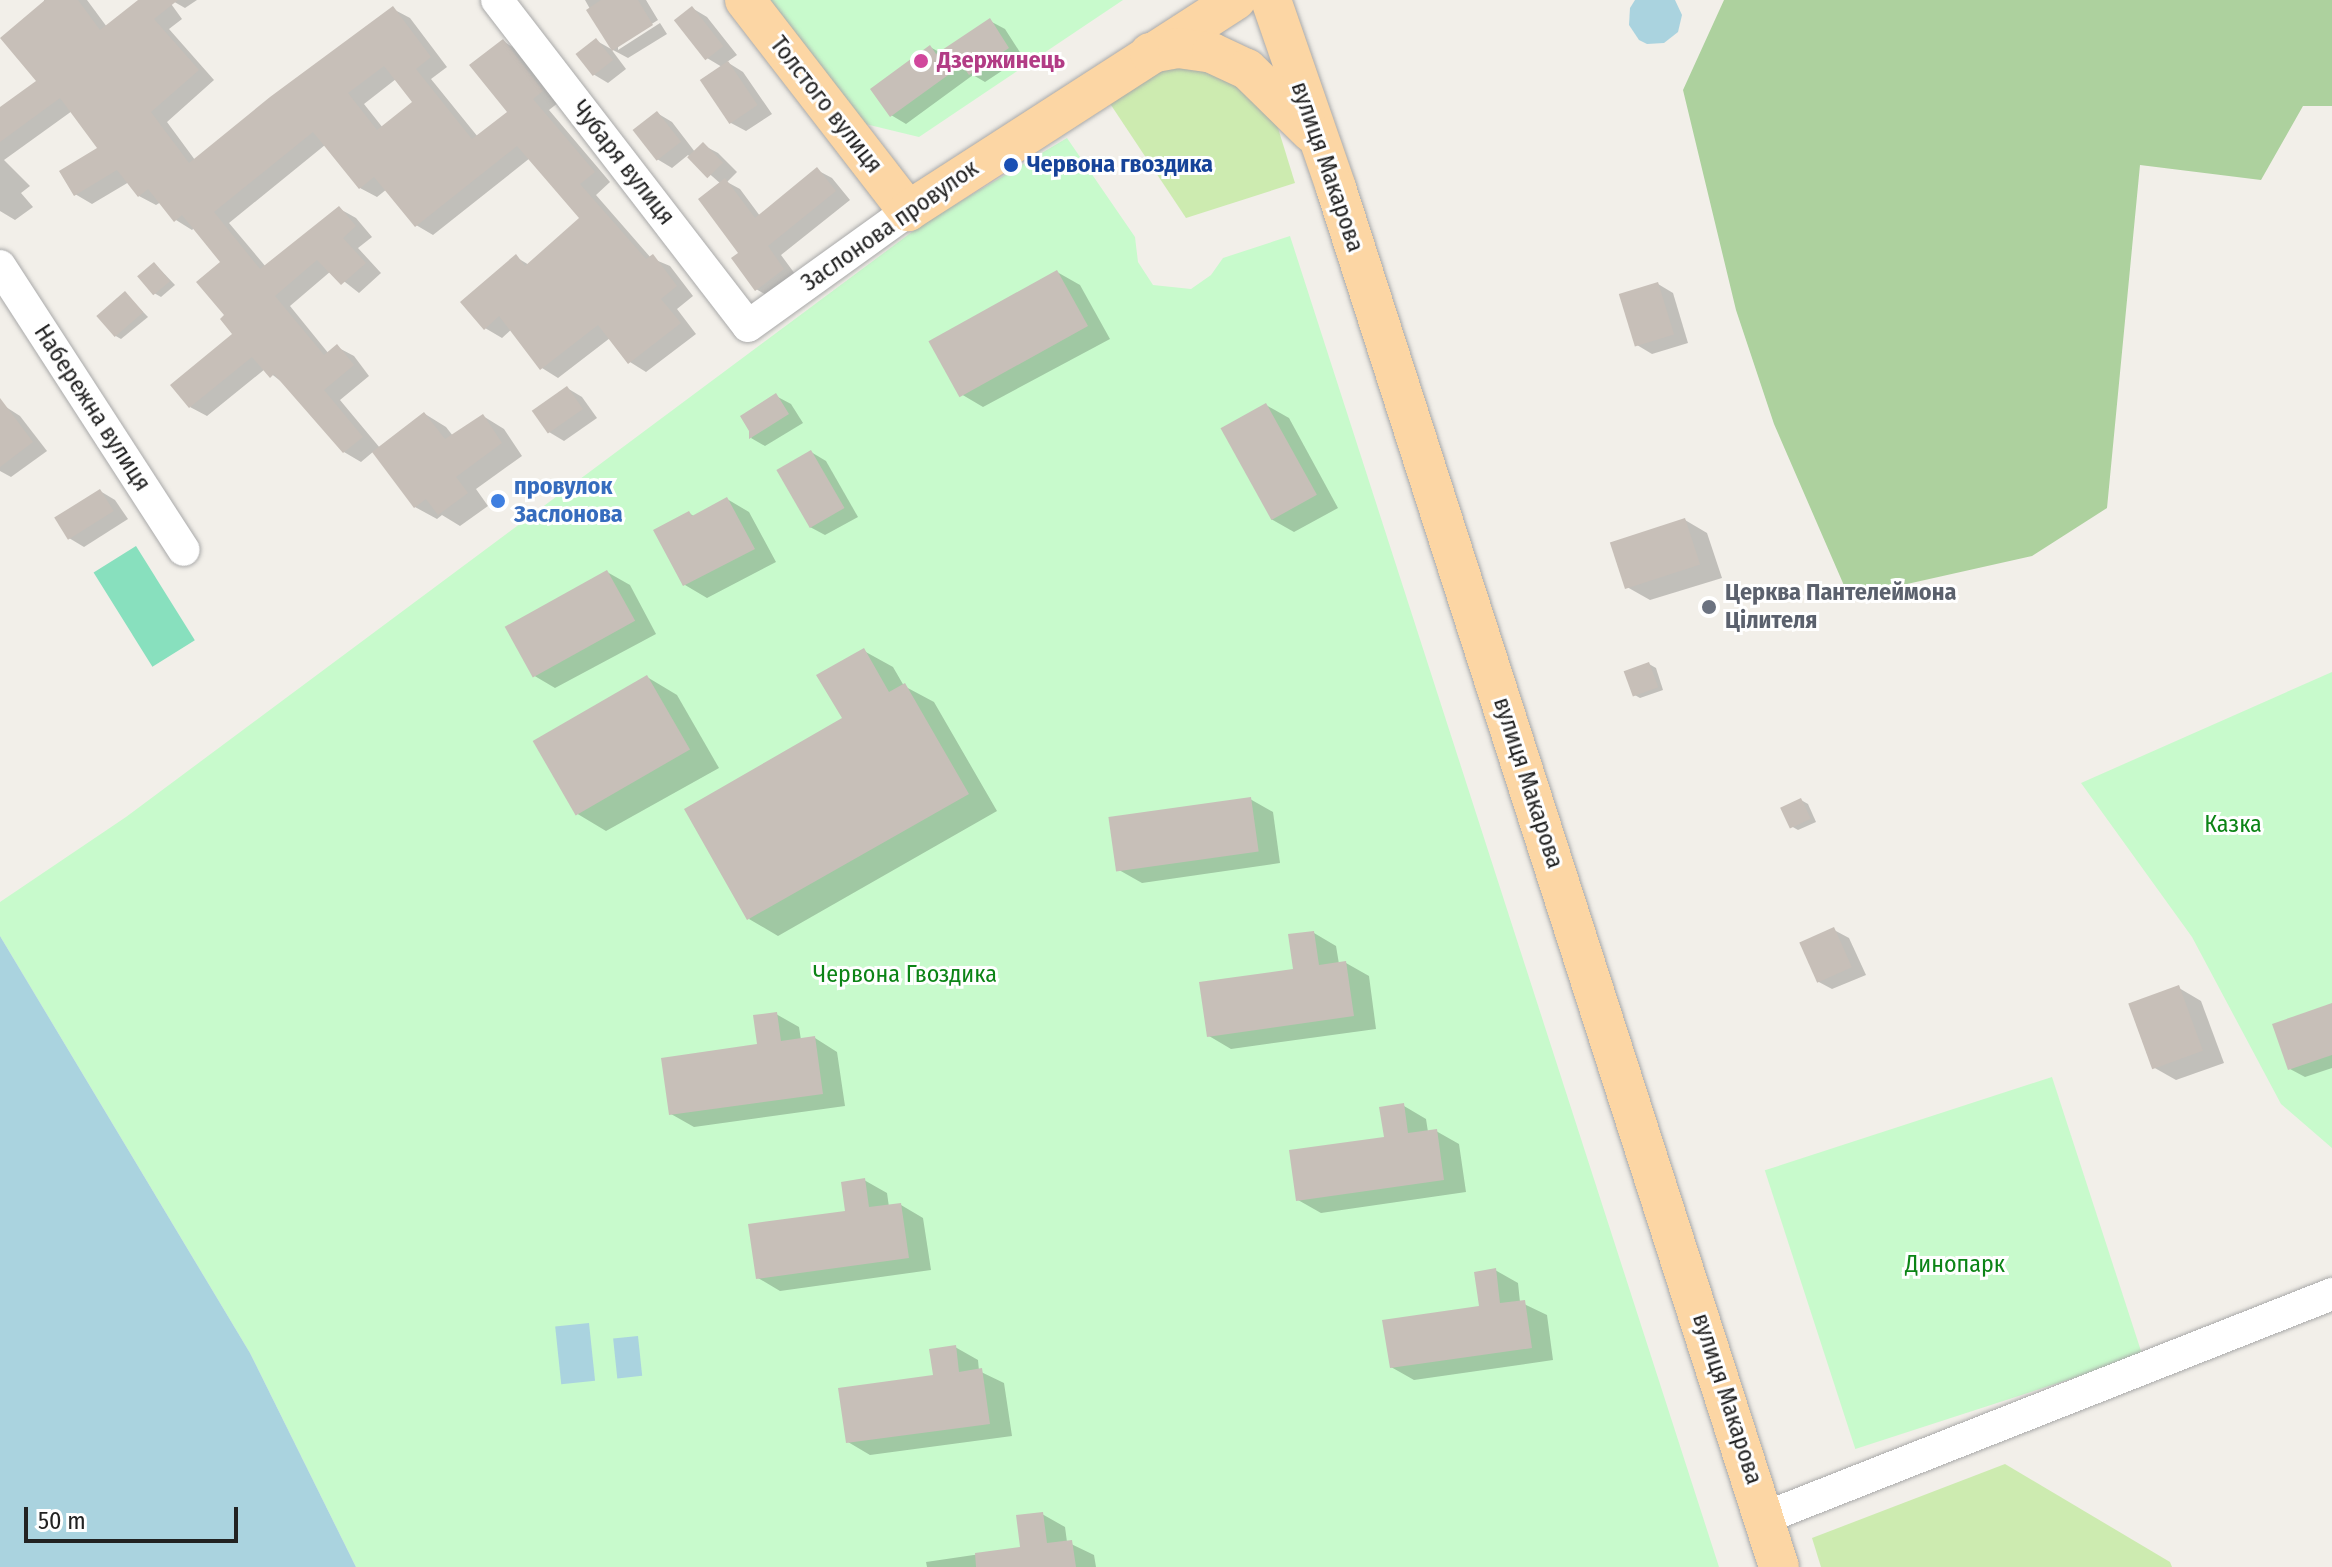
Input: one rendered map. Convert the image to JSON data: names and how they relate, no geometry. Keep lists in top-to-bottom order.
{
  "streets": {
    "main road": ["Толстого вулиця", "вулиця Макарова", "Заслонова провулок"],
    "street": ["Чубаря вулиця", "Набережна вулиця"]
  },
  "crossings": [
    ["Толстого вулиця", "Заслонова провулок"],
    ["Чубаря вулиця", "Заслонова провулок"]
  ],
  "parks": ["Казка", "Червона Гвоздика", "Динопарк"],
  "places": [
    "Дзержинець",
    "Червона гвоздика",
    "провулок Заслонова",
    "Церква Пантелеймона Цілителя"
  ],
  "scale_bar": "50 m"
}
